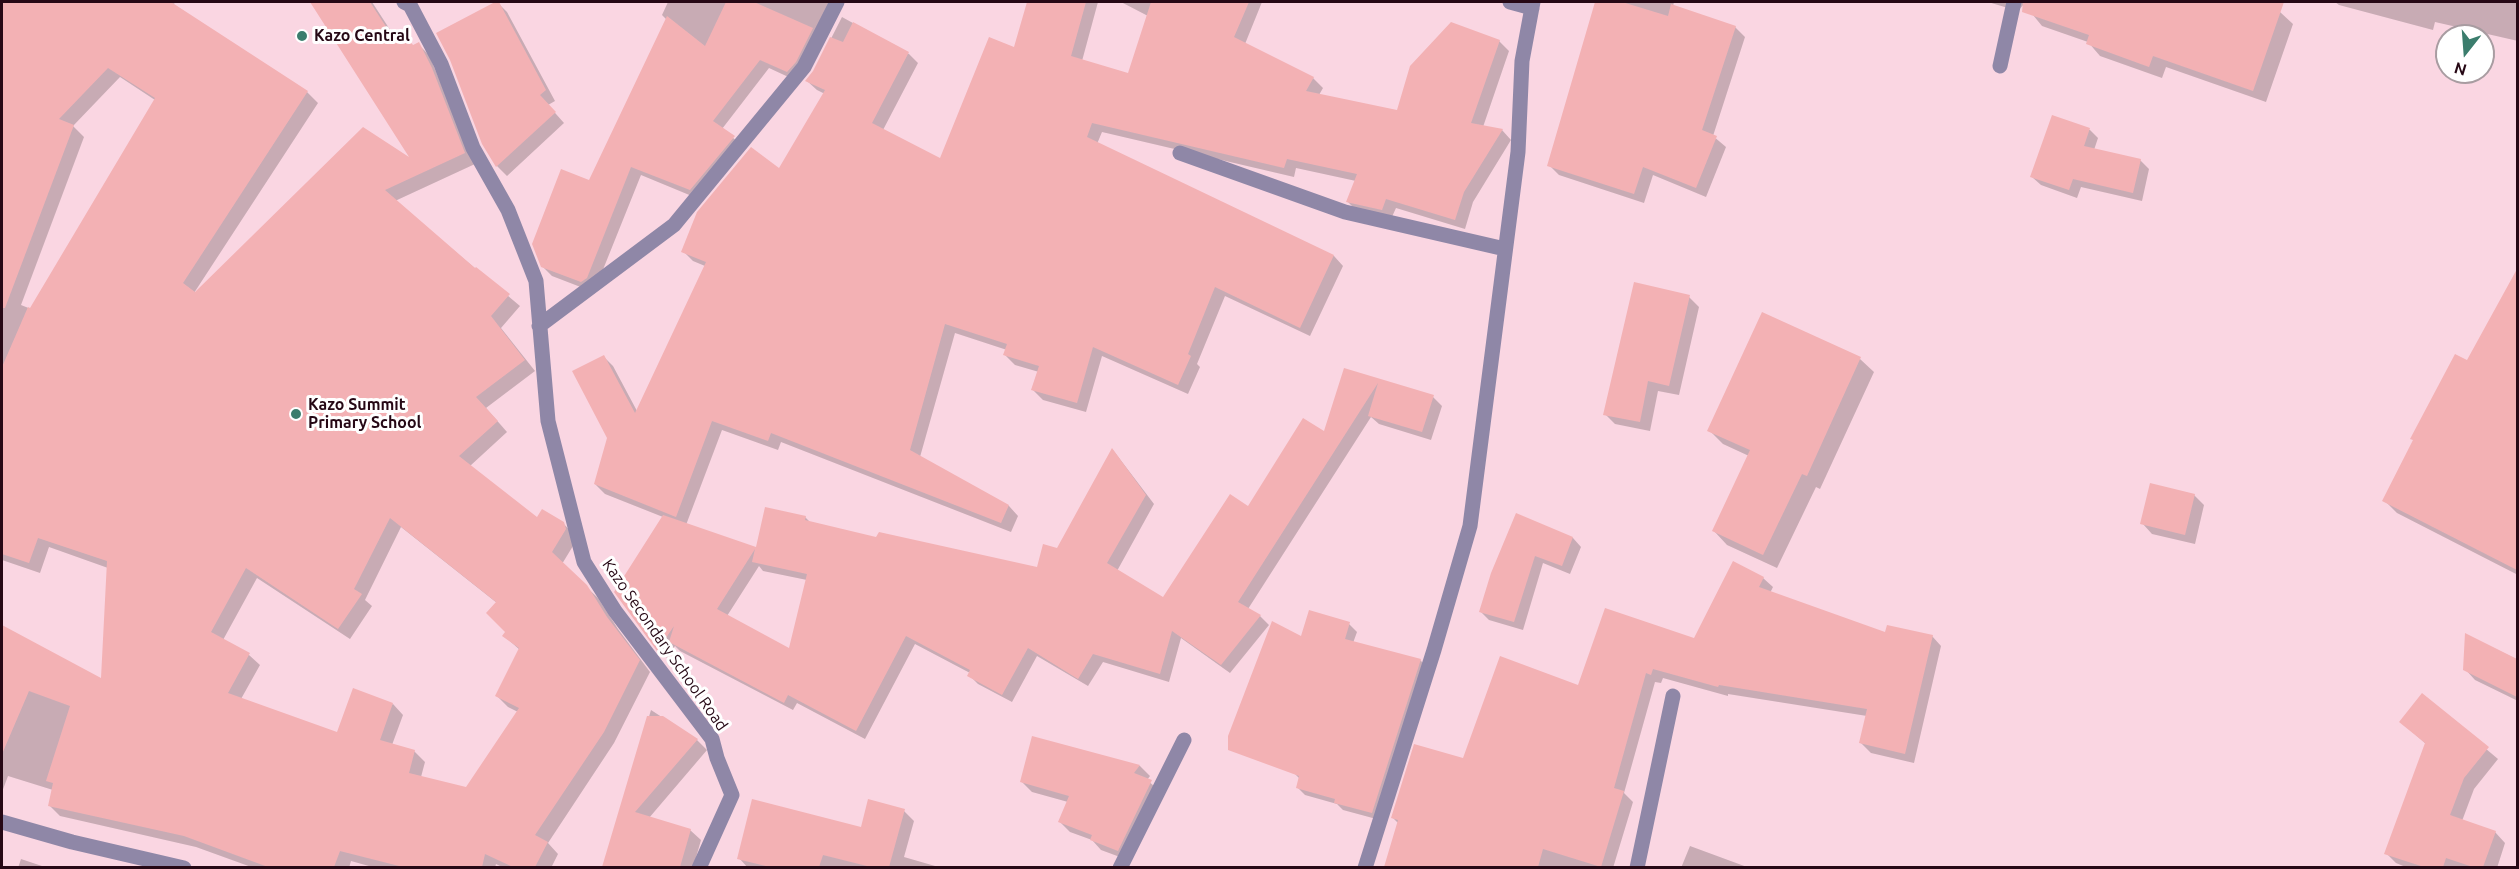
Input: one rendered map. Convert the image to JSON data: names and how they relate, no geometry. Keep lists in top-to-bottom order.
{
  "streets": {
    "street": ["Kazo Secondary School Road"]
  },
  "places": ["Kazo Central", "Kazo Summit Primary School"],
  "north": "bottom"
}
